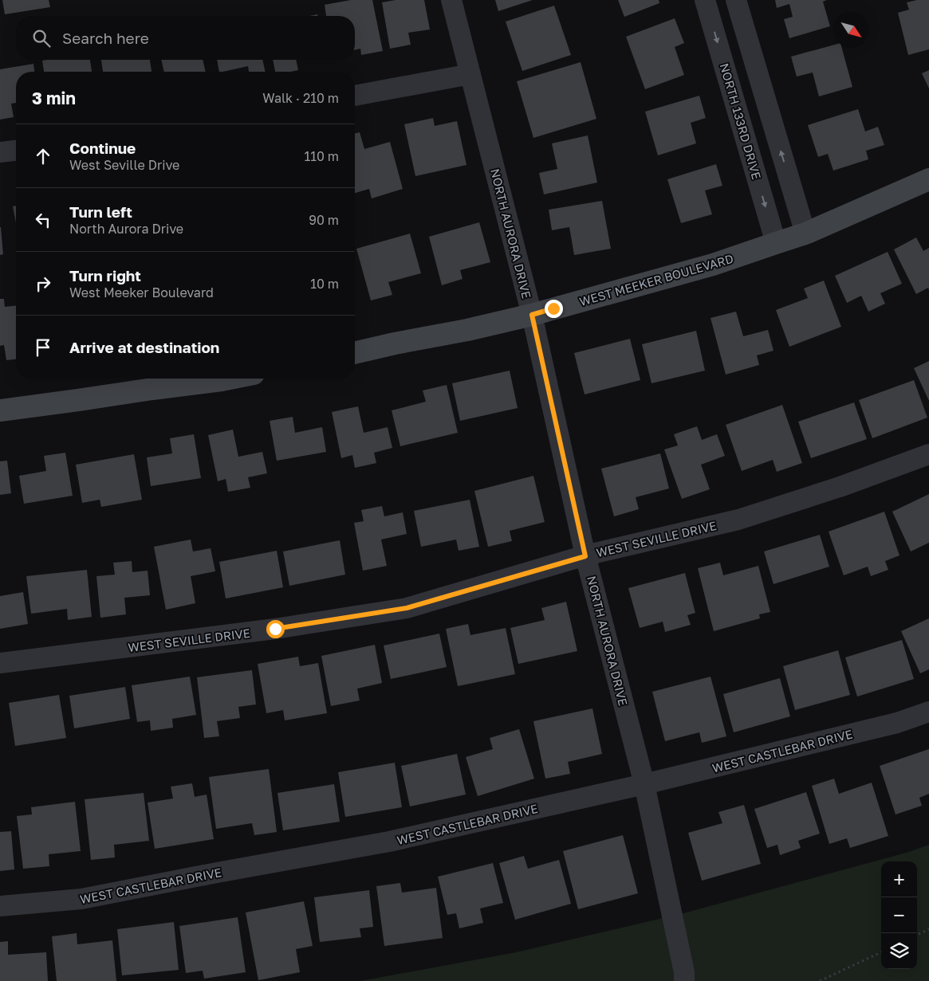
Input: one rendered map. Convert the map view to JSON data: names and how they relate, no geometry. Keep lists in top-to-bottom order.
{
  "streets": {
    "street": [
      "NORTH 133RD DRIVE",
      "NORTH AURORA DRIVE",
      "WEST MEEKER BOULEVARD",
      "WEST SEVILLE DRIVE",
      "WEST CASTLEBAR DRIVE"
    ]
  },
  "crossings": [
    ["NORTH 133RD DRIVE", "WEST MEEKER BOULEVARD"],
    ["NORTH AURORA DRIVE", "WEST MEEKER BOULEVARD"],
    ["NORTH AURORA DRIVE", "WEST SEVILLE DRIVE"],
    ["NORTH AURORA DRIVE", "WEST CASTLEBAR DRIVE"]
  ],
  "north": "bottom right",
  "page": {
    "search": "Search here",
    "heading": ["3 min", "Walk · 210 m"],
    "list": [
      ["Continue", "West Seville Drive", "110 m"],
      ["Turn left", "North Aurora Drive", "90 m"],
      ["Turn right", "West Meeker Boulevard", "10 m"],
      "Arrive at destination"
    ],
    "map_buttons": ["+", "−"]
  }
}
